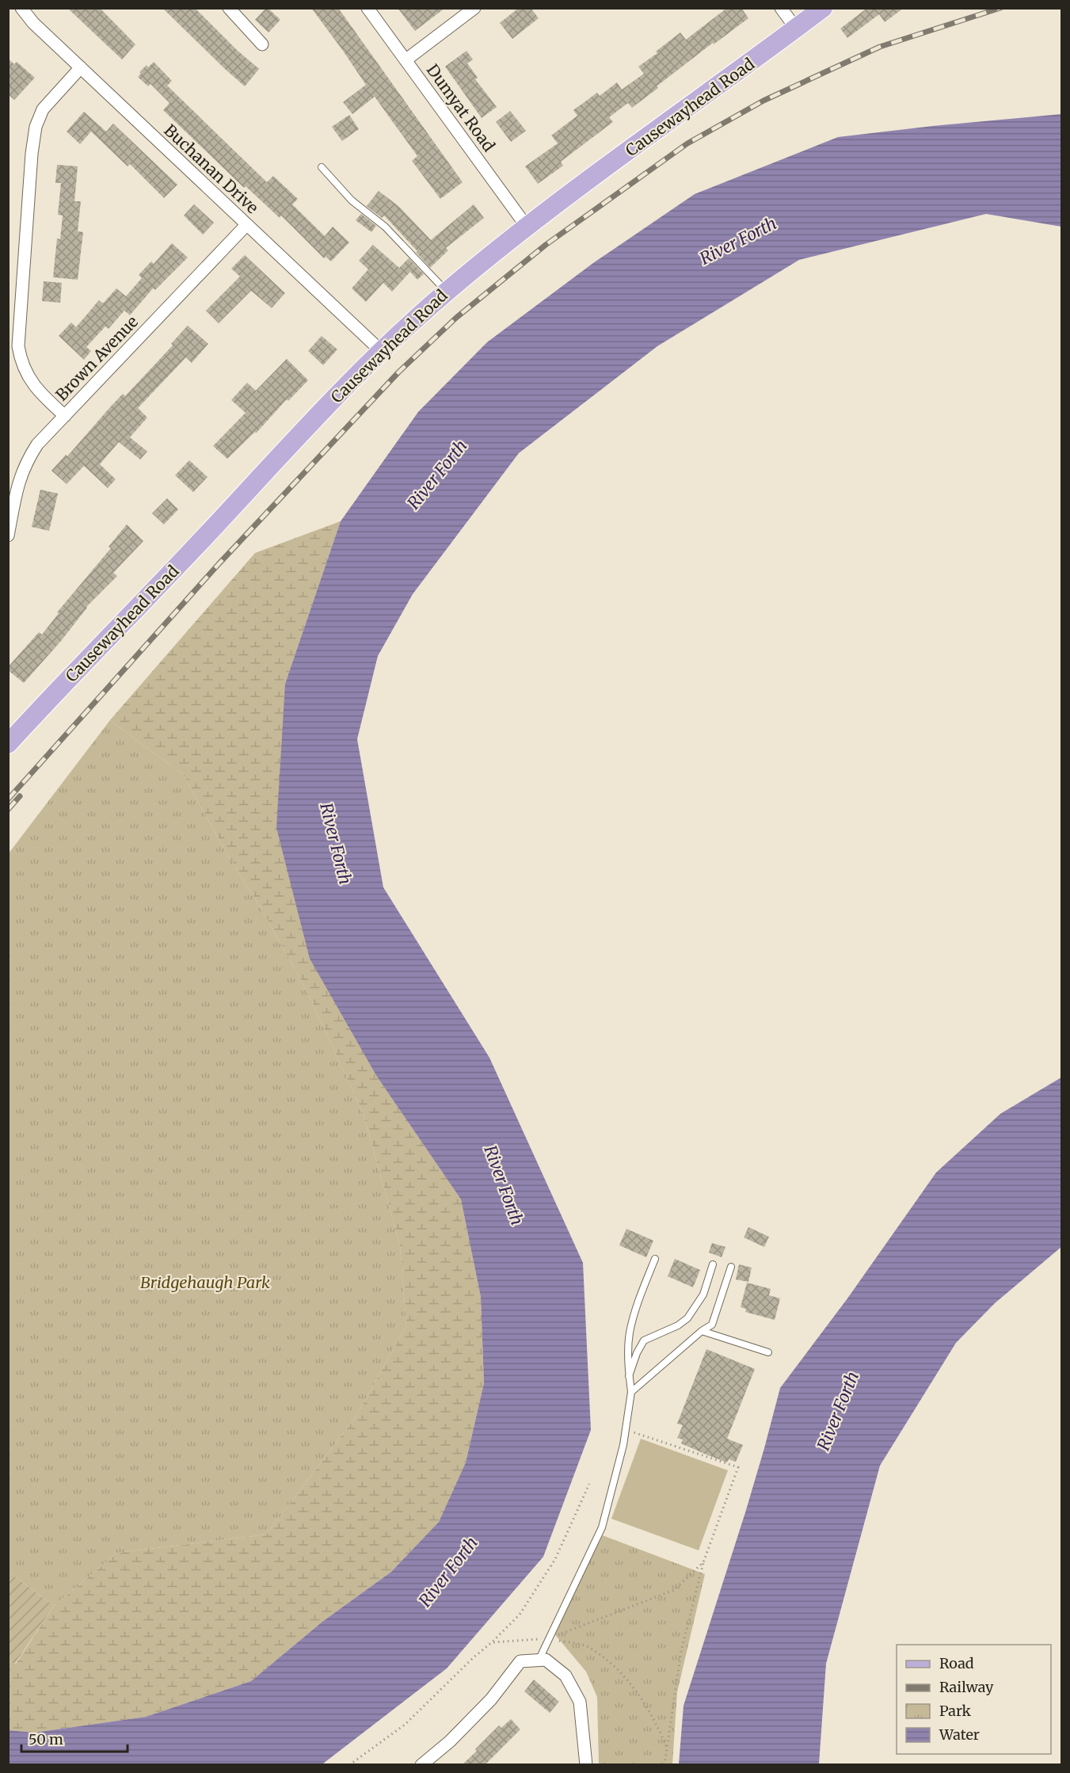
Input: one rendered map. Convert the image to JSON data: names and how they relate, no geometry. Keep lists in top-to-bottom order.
{
  "streets": {
    "main road": ["Causewayhead Road"],
    "street": ["Dumyat Road", "Buchanan Drive", "Brown Avenue"]
  },
  "crossings": [
    ["Causewayhead Road", "Dumyat Road"],
    ["Causewayhead Road", "Buchanan Drive"],
    ["Buchanan Drive", "Brown Avenue"]
  ],
  "water": ["River Forth"],
  "parks": ["Bridgehaugh Park"],
  "legend": [
    "Road",
    "Railway",
    "Park",
    "Water"
  ],
  "scale_bar": "50 m"
}
